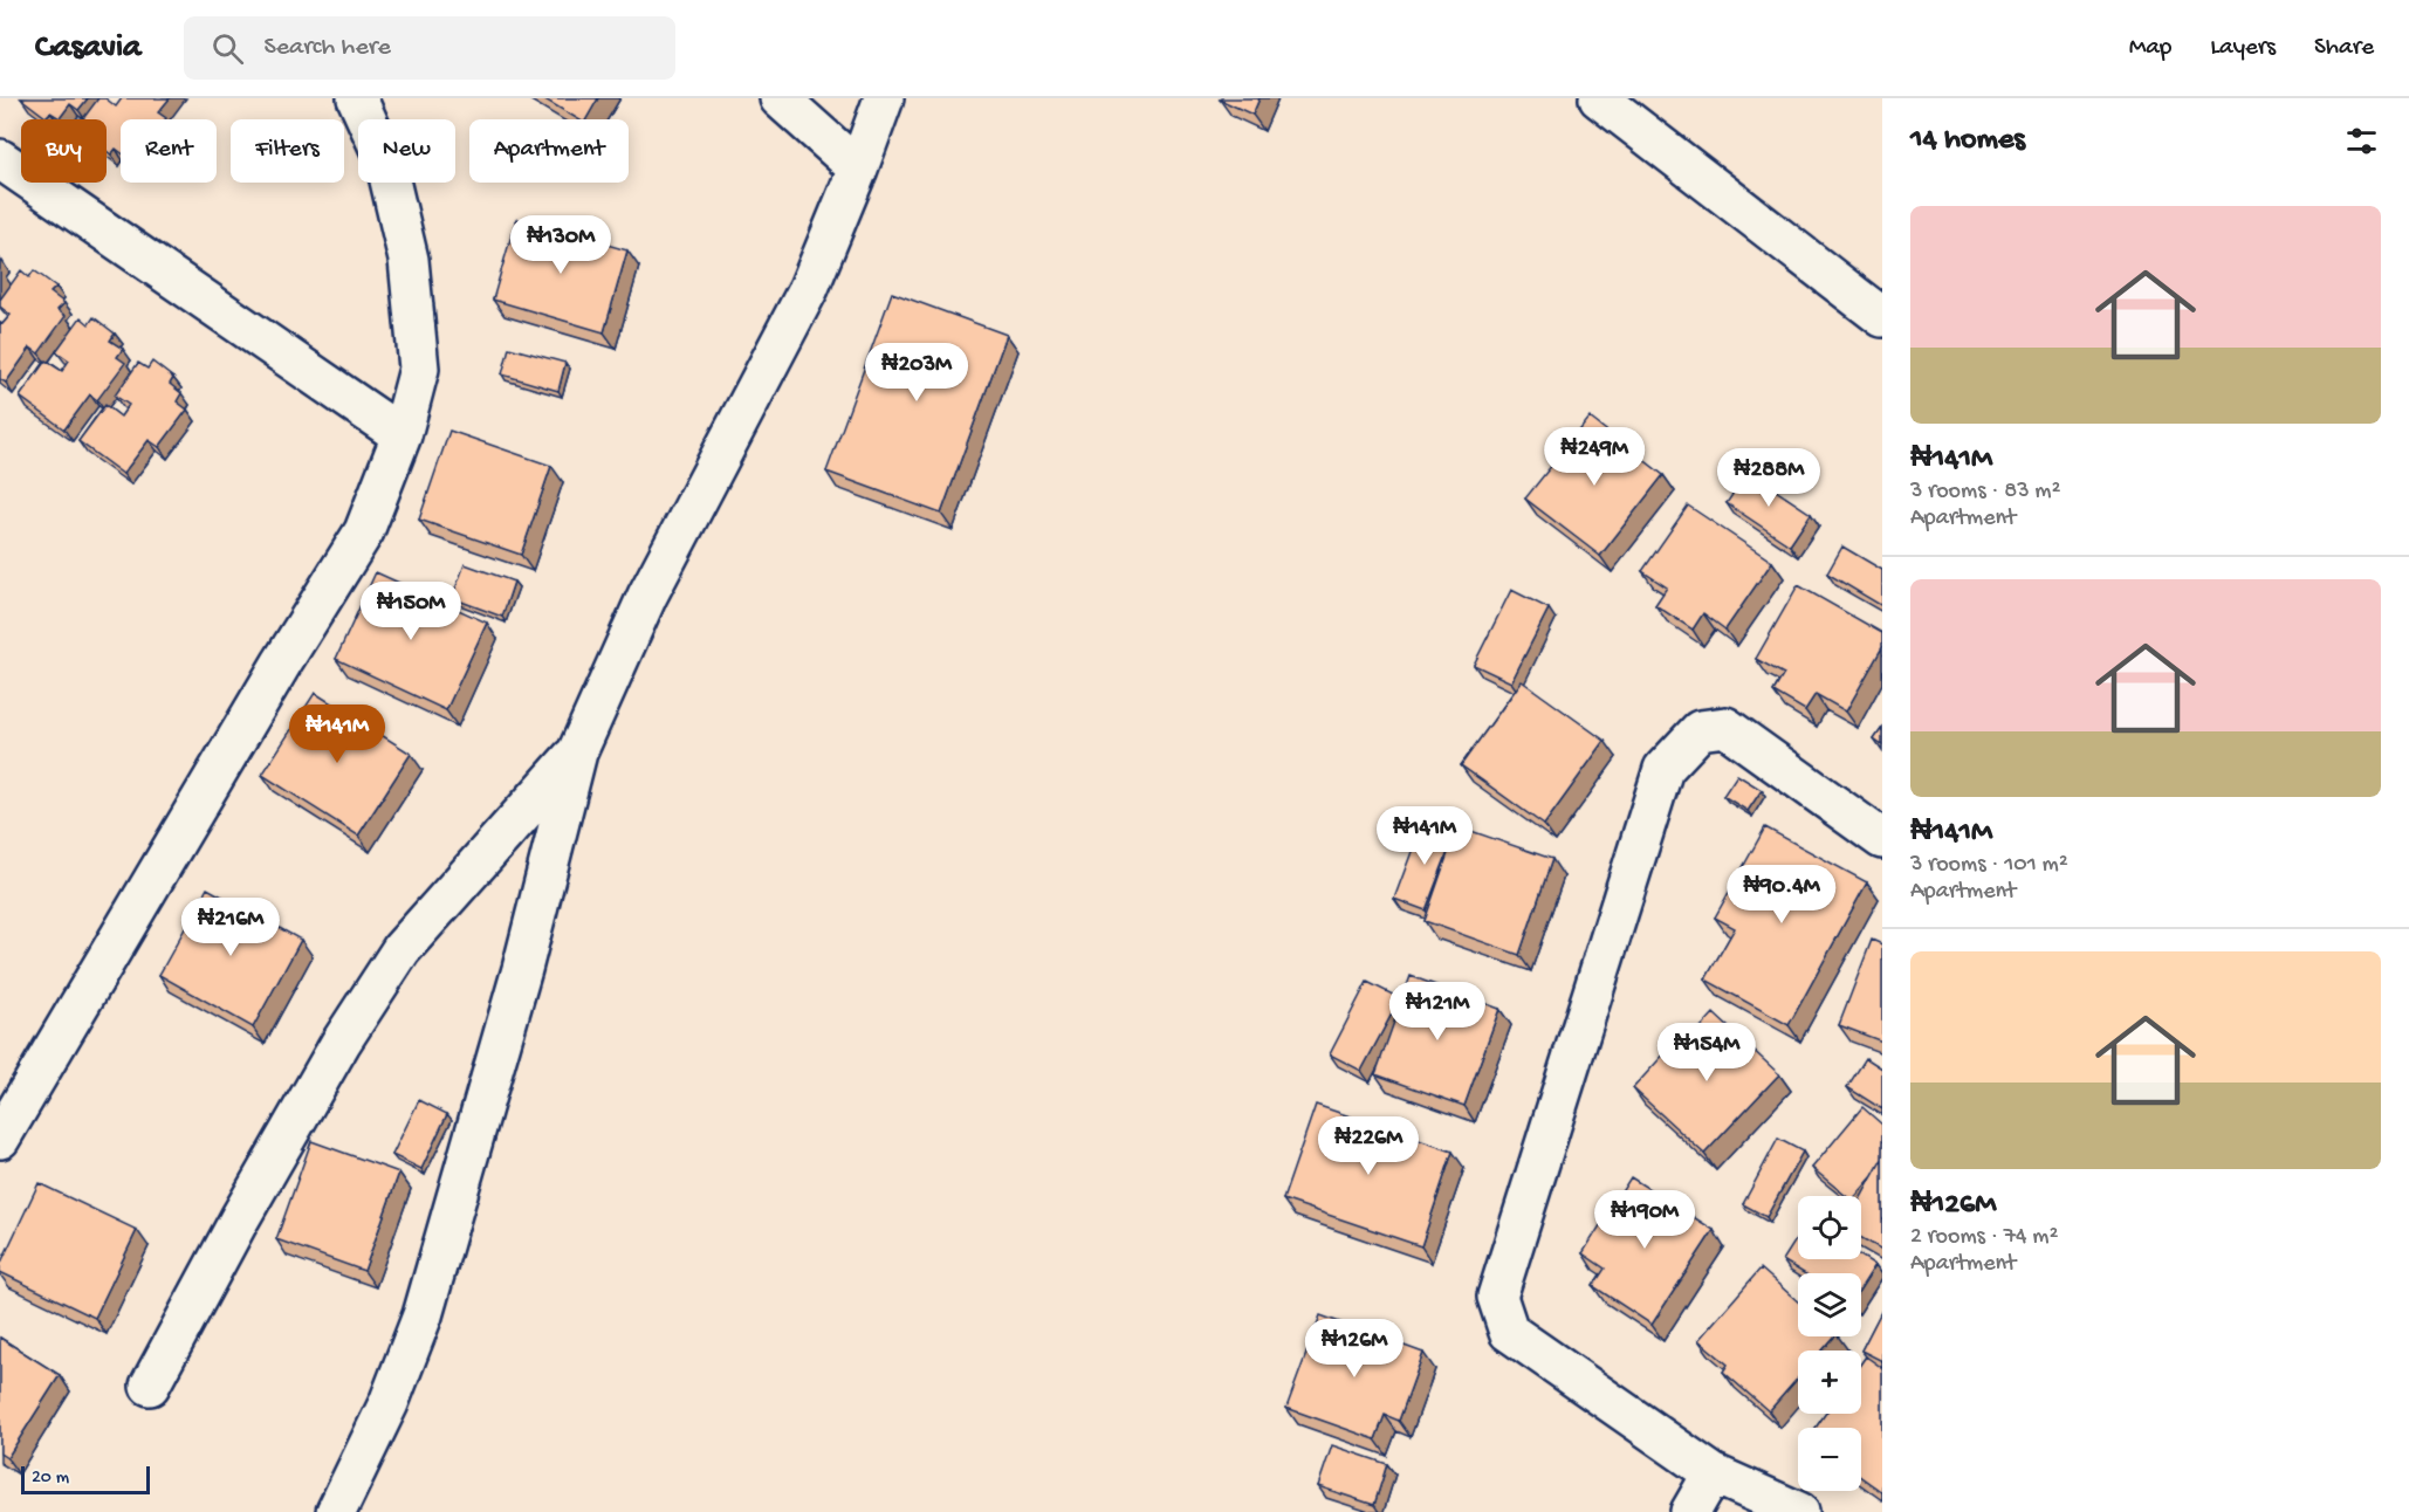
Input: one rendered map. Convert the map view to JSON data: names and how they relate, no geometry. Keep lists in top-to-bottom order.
{
  "scale_bar": "20 m",
  "page": {
    "header": "Casavia",
    "search": "Search here",
    "nav": ["Map", "Layers", "Share"],
    "heading": "14 homes",
    "chip": [
      "Buy",
      "Rent",
      "Filters",
      "New",
      "Apartment"
    ],
    "list": [
      {
        "name": "₦141M",
        "note": "3 rooms · 83 m² · Apartment"
      },
      {
        "name": "₦141M",
        "note": "3 rooms · 101 m² · Apartment"
      },
      {
        "name": "₦126M",
        "note": "2 rooms · 74 m² · Apartment"
      }
    ],
    "price": [
      "₦130M",
      "₦203M",
      "₦249M",
      "₦288M",
      "₦150M",
      "₦141M",
      "₦141M",
      "₦90.4M",
      "₦216M",
      "₦121M",
      "₦154M",
      "₦226M",
      "₦190M",
      "₦126M"
    ],
    "map_buttons": ["+", "−"],
    "scale": "20 m"
  }
}
